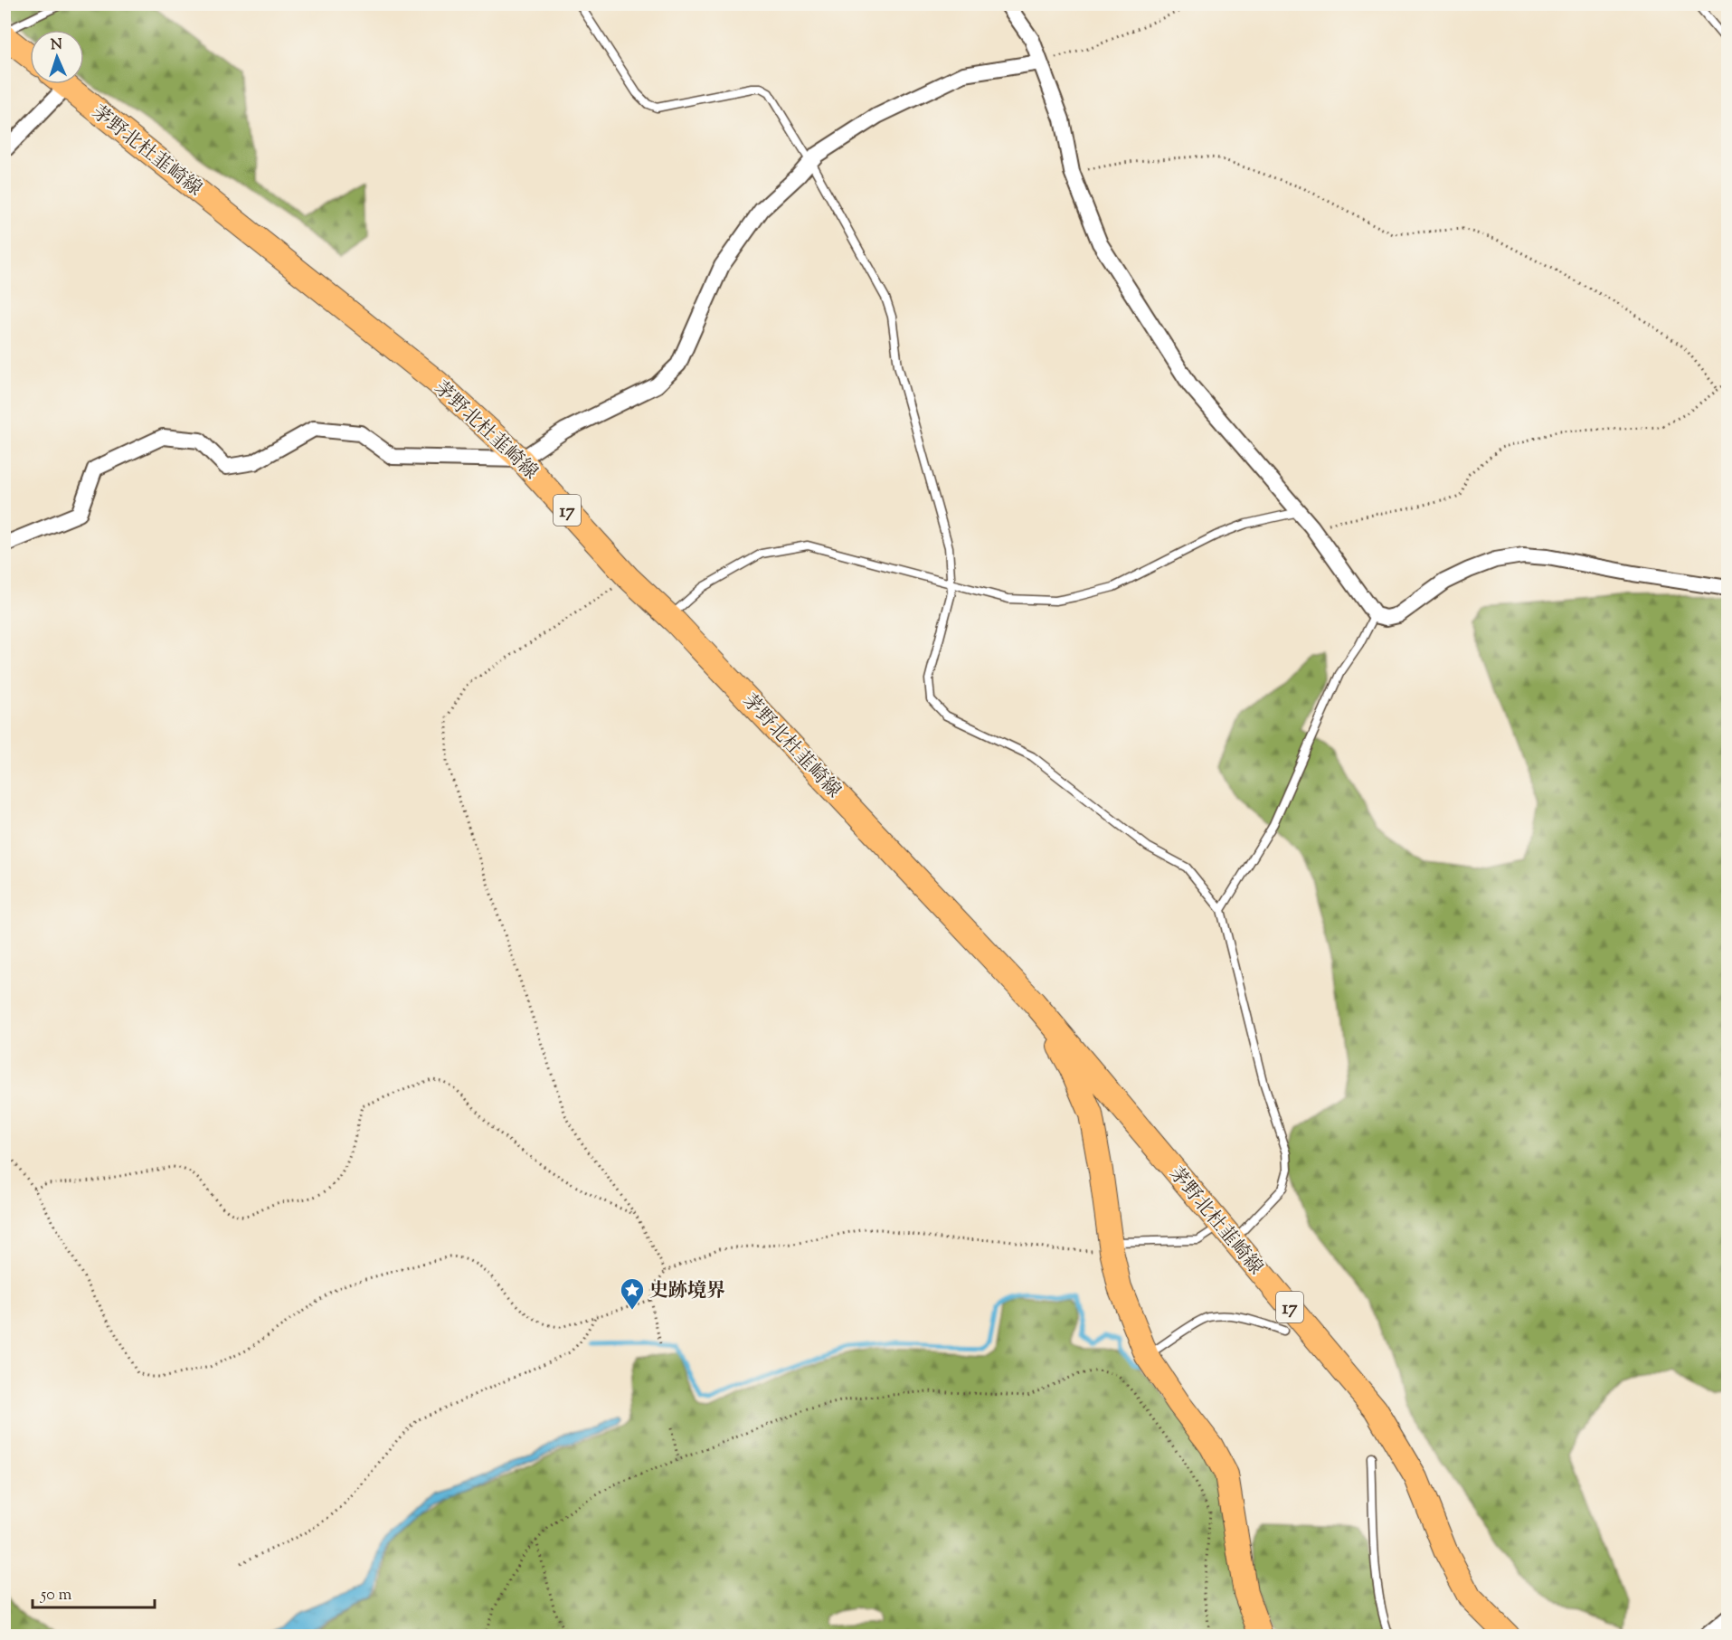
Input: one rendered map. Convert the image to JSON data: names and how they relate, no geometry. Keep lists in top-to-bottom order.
{
  "streets": {
    "main road": ["茅野北杜韮崎線", "17"]
  },
  "places": {
    "place": ["史跡境界"]
  },
  "scale_bar": "50 m",
  "north": "top"
}
